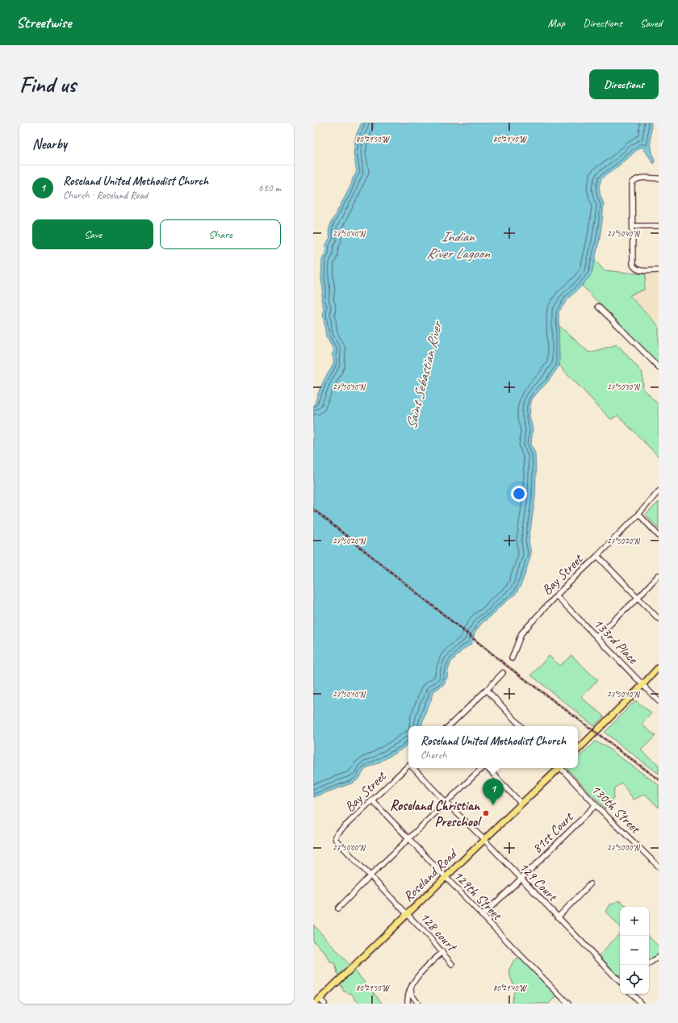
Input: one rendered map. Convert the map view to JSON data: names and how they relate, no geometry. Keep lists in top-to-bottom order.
{
  "streets": {
    "main road": ["Roseland Road"],
    "street": [
      "Bay Street",
      "133rd Place",
      "130th Street",
      "81st Court",
      "129 Court",
      "129th Street",
      "128 court"
    ]
  },
  "crossings": [
    ["Bay Street", "133rd Place"],
    ["Bay Street", "129th Street"],
    ["Bay Street", "128 court"],
    ["130th Street", "81st Court"],
    ["81st Court", "129 Court"],
    ["81st Court", "129th Street"],
    ["Roseland Road", "129 Court"],
    ["Roseland Road", "129th Street"],
    ["Roseland Road", "128 court"]
  ],
  "water": ["Indian River Lagoon", "Saint Sebastian River"],
  "places": ["Roseland Christian Preschool"],
  "page": {
    "header": "Streetwise",
    "nav": ["Map", "Directions", "Saved"],
    "buttons": [
      "Directions",
      ["Save", "Share"]
    ],
    "title": "Find us",
    "heading": "Nearby",
    "list": [
      {
        "mark": "1",
        "name": "Roseland United Methodist Church",
        "note": "Church · Roseland Road",
        "value": "630 m"
      }
    ],
    "popup": ["Roseland United Methodist Church", "Church"],
    "pins": "1",
    "map_buttons": ["+", "−"]
  },
  "coordinates": [
    "80°29'50\"W",
    "80°29'40\"W",
    "27°50'40\"N",
    "27°50'30\"N",
    "27°50'20\"N",
    "27°50'10\"N",
    "27°50'00\"N"
  ]
}
